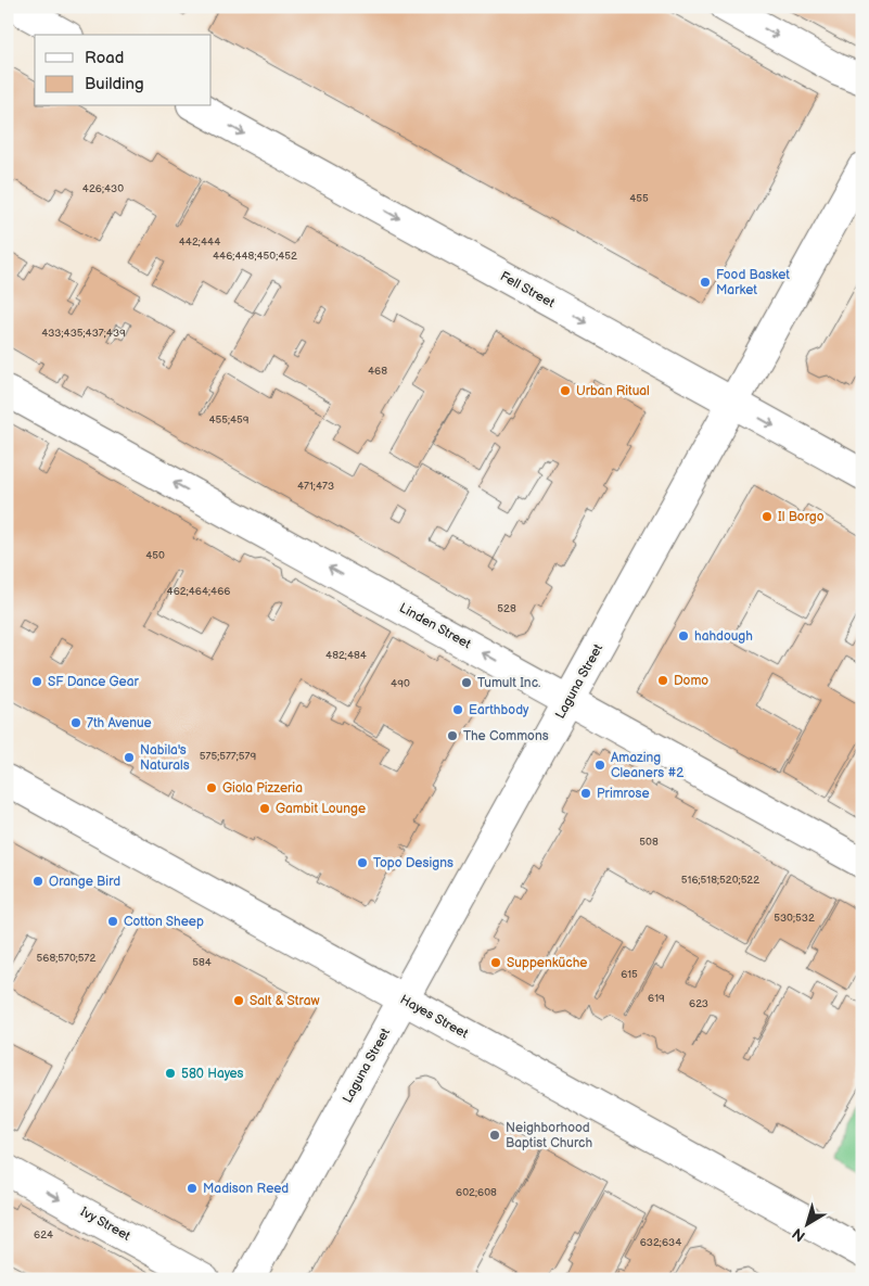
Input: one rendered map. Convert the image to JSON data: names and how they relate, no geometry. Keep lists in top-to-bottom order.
{
  "streets": {
    "street": [
      "Fell Street",
      "Linden Street",
      "Laguna Street",
      "Hayes Street",
      "Ivy Street"
    ]
  },
  "crossings": [
    ["Fell Street", "Laguna Street"],
    ["Linden Street", "Laguna Street"],
    ["Laguna Street", "Hayes Street"]
  ],
  "one_way": ["Fell Street", "Linden Street", "Ivy Street"],
  "places": [
    "Food Basket Market",
    "Urban Ritual",
    "Il Borgo",
    "hahdough",
    "Domo",
    "SF Dance Gear",
    "Tumult Inc.",
    "Earthbody",
    "7th Avenue",
    "The Commons",
    "Nabila's Naturals",
    "Amazing Cleaners #2",
    "Giola Pizzeria",
    "Primrose",
    "Gambit Lounge",
    "Topo Designs",
    "Orange Bird",
    "Cotton Sheep",
    "Suppenküche",
    "Salt & Straw",
    "580 Hayes",
    "Neighborhood Baptist Church",
    "Madison Reed"
  ],
  "house_numbers": [
    "426;430",
    "455",
    "442;444",
    "446;448;450;452",
    "433;435;437;439",
    "468",
    "455;459",
    "471;473",
    "450",
    "462;464;466",
    "528",
    "482;484",
    "490",
    "575;577;579",
    "508",
    "516;518;520;522",
    "530;532",
    "568;570;572",
    "584",
    "615",
    "619",
    "623",
    "602;608",
    "624",
    "632;634"
  ],
  "legend": ["Road", "Building"],
  "north": "bottom left"
}
